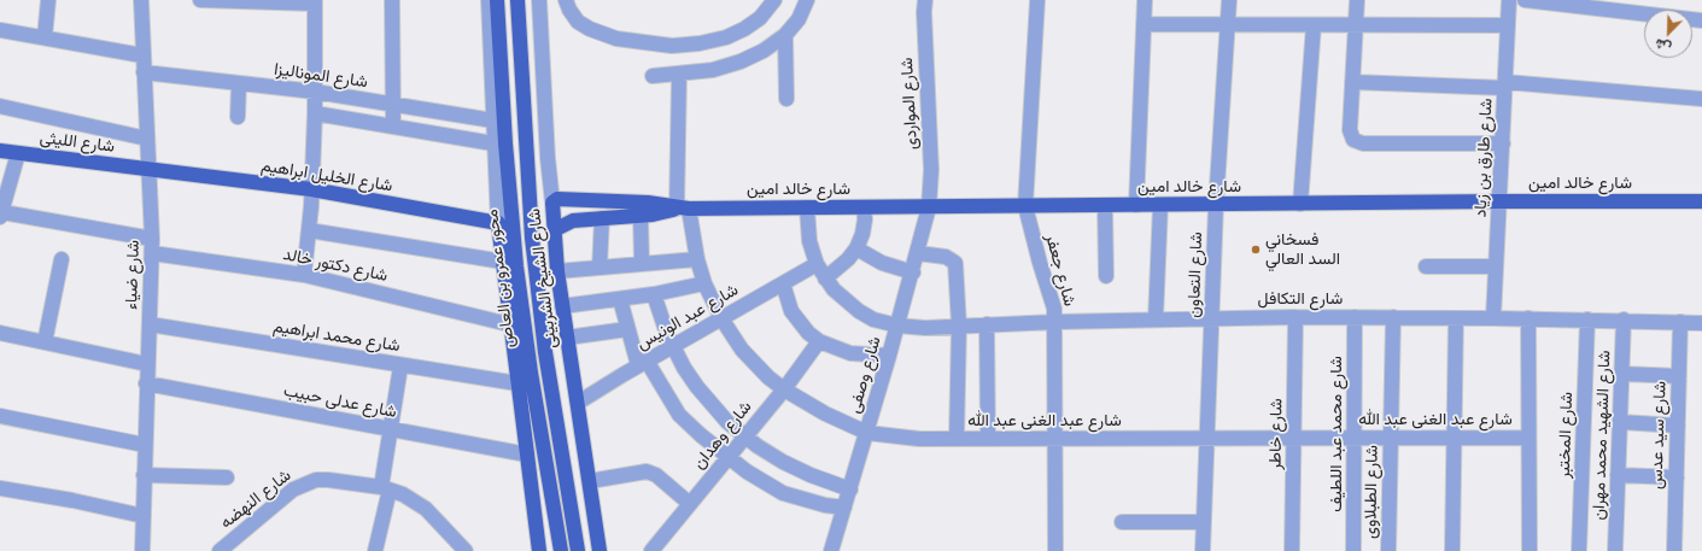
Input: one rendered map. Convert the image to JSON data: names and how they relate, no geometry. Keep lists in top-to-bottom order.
{
  "streets": {
    "main road": [
      "شارع الليثى",
      "شارع الخليل ابراهيم",
      "شارع خالد امين",
      "محور عمرو بن العاص",
      "شارع الشيخ الشربينى"
    ],
    "street": [
      "شارع الموناليزا",
      "شارع المواردى",
      "شارع طارق بن زياد",
      "شارع دكتور خالد",
      "شارع جعفر",
      "شارع ضياء",
      "شارع التعاون",
      "شارع التكافل",
      "شارع عبد الونيس",
      "شارع محمد ابراهيم",
      "شارع وصفى",
      "شارع عدلى حبيب",
      "شارع عبد الغنى عبد الله",
      "شارع خاطر",
      "شارع محمد عبد اللطيف",
      "شارع وهدان",
      "شارع المختبر",
      "شارع الشهيد محمد مهران",
      "شارع سيد عدس",
      "شارع الطبلاوى",
      "شارع النهضه"
    ]
  },
  "crossings": [
    ["شارع الموناليزا", "شارع ضياء"],
    ["شارع المواردى", "شارع خالد امين"],
    ["شارع المواردى", "شارع وصفى"],
    ["شارع الليثى", "شارع الخليل ابراهيم"],
    ["شارع الليثى", "شارع ضياء"],
    ["شارع طارق بن زياد", "شارع خالد امين"],
    ["شارع طارق بن زياد", "شارع التكافل"],
    ["شارع الخليل ابراهيم", "شارع ضياء"],
    ["شارع خالد امين", "شارع جعفر"],
    ["شارع خالد امين", "شارع التعاون"],
    ["شارع خالد امين", "شارع الشيخ الشربينى"],
    ["شارع خالد امين", "شارع التكافل"],
    ["شارع خالد امين", "شارع وصفى"],
    ["شارع خالد امين", "شارع عبد الغنى عبد الله"],
    ["شارع دكتور خالد", "شارع ضياء"],
    ["شارع جعفر", "شارع التكافل"],
    ["شارع جعفر", "شارع عبد الغنى عبد الله"],
    ["شارع ضياء", "شارع محمد ابراهيم"],
    ["شارع ضياء", "شارع عدلى حبيب"],
    ["شارع التعاون", "شارع التكافل"],
    ["شارع التعاون", "شارع عبد الغنى عبد الله"],
    ["شارع الشيخ الشربينى", "شارع عبد الونيس"],
    ["شارع التكافل", "شارع عبد الونيس"],
    ["شارع التكافل", "شارع وصفى"],
    ["شارع التكافل", "شارع خاطر"],
    ["شارع التكافل", "شارع محمد عبد اللطيف"],
    ["شارع التكافل", "شارع المختبر"],
    ["شارع التكافل", "شارع الشهيد محمد مهران"],
    ["شارع التكافل", "شارع سيد عدس"],
    ["شارع التكافل", "شارع الطبلاوى"],
    ["شارع عبد الونيس", "شارع عبد الغنى عبد الله"],
    ["شارع وصفى", "شارع عبد الغنى عبد الله"],
    ["شارع عبد الغنى عبد الله", "شارع خاطر"],
    ["شارع عبد الغنى عبد الله", "شارع محمد عبد اللطيف"],
    ["شارع عبد الغنى عبد الله", "شارع وهدان"],
    ["شارع عبد الغنى عبد الله", "شارع الطبلاوى"]
  ],
  "places": ["فسخاني السد العالي"],
  "north": "bottom left"
}
